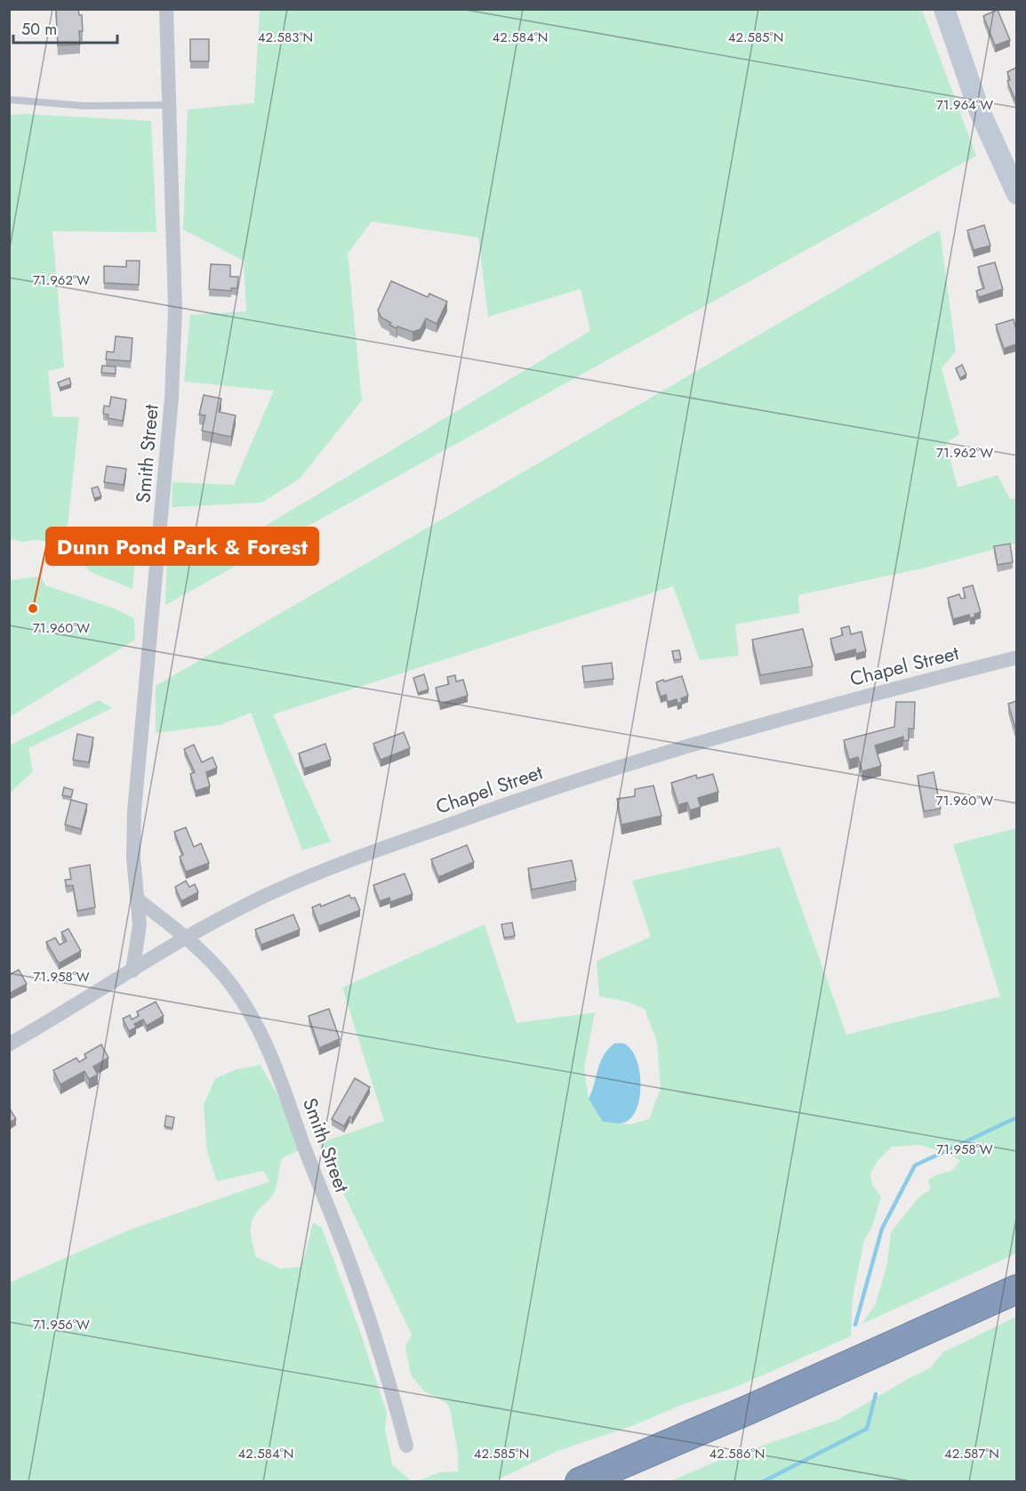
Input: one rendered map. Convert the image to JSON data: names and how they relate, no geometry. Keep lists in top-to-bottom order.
{
  "streets": {
    "street": ["Smith Street", "Chapel Street"]
  },
  "crossings": [
    ["Smith Street", "Chapel Street"]
  ],
  "places": ["Dunn Pond Park & Forest"],
  "scale_bar": "50 m",
  "coordinates": [
    "42.583°N",
    "42.584°N",
    "42.585°N",
    "71.964°W",
    "71.962°W",
    "71.960°W",
    "71.958°W",
    "71.956°W",
    "42.586°N",
    "42.587°N"
  ]
}
